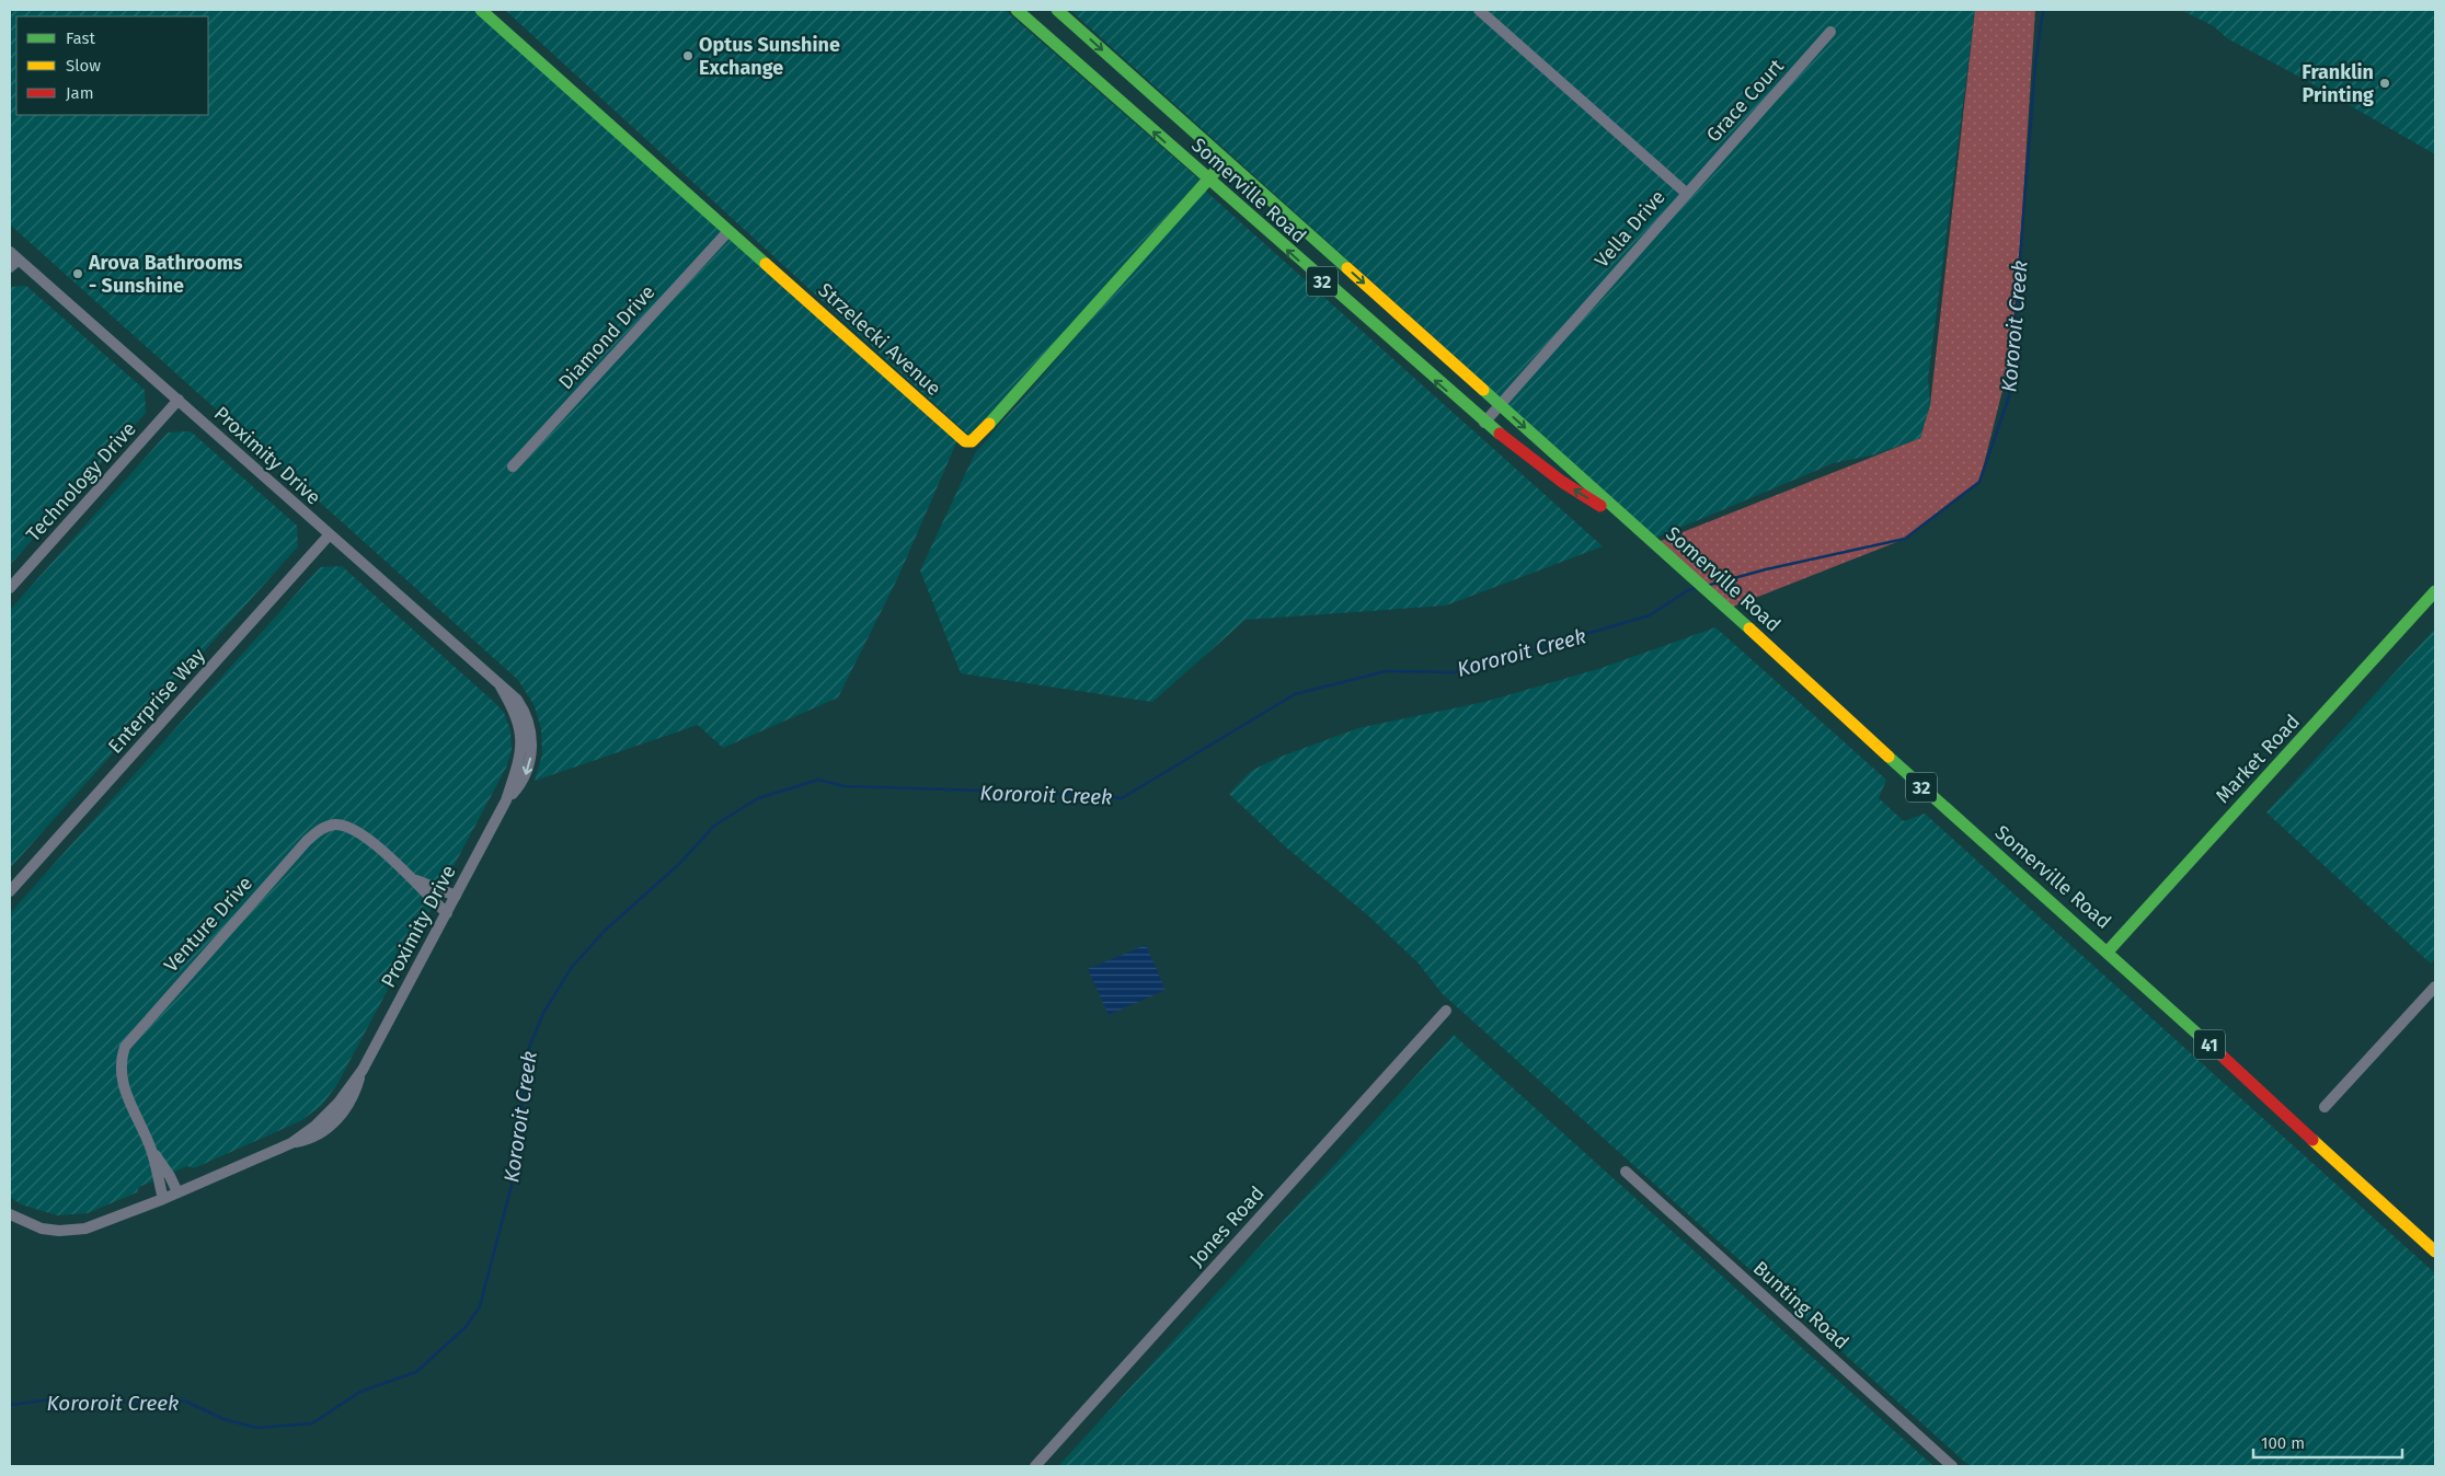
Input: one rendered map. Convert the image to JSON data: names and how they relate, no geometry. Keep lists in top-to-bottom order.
{
  "streets": {
    "main road": [
      "Somerville Road",
      "32",
      "Strzelecki Avenue",
      "Market Road",
      "41"
    ],
    "street": [
      "Grace Court",
      "Vella Drive",
      "Diamond Drive",
      "Proximity Drive",
      "Technology Drive",
      "Enterprise Way",
      "Venture Drive",
      "Jones Road",
      "Bunting Road"
    ]
  },
  "crossings": [
    ["Grace Court", "Vella Drive"],
    ["Somerville Road", "Vella Drive"],
    ["Somerville Road", "Strzelecki Avenue"],
    ["Somerville Road", "Market Road"],
    ["Diamond Drive", "Strzelecki Avenue"],
    ["Proximity Drive", "Technology Drive"],
    ["Proximity Drive", "Enterprise Way"],
    ["Proximity Drive", "Venture Drive"]
  ],
  "water": ["Kororoit Creek"],
  "places": ["Optus Sunshine Exchange", "Franklin Printing", "Arova Bathrooms - Sunshine"],
  "legend": ["Fast", "Slow", "Jam"],
  "scale_bar": "100 m"
}
